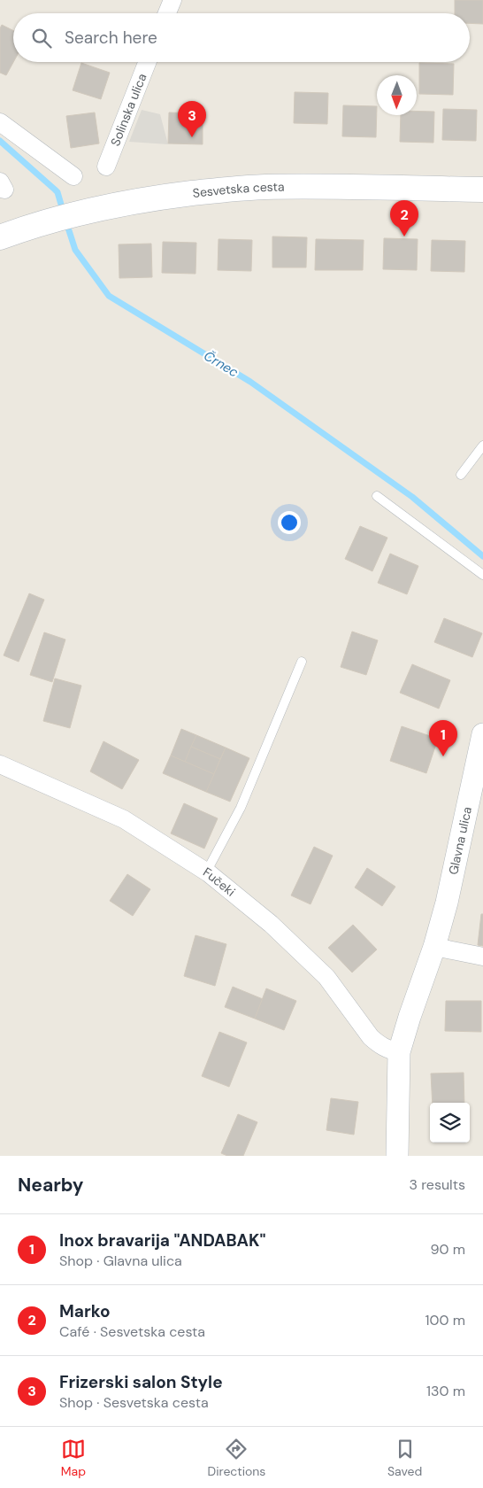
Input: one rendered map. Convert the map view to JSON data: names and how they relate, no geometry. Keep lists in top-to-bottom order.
{
  "streets": {
    "main road": ["Sesvetska cesta"],
    "street": ["Solinska ulica", "Glavna ulica", "Fučeki"]
  },
  "crossings": [
    ["Glavna ulica", "Fučeki"]
  ],
  "water": ["Črnec"],
  "north": "bottom",
  "page": {
    "search": "Search here",
    "pins": ["3", "2", "1"],
    "heading": ["Nearby", "3 results"],
    "list": [
      {
        "mark": "1",
        "name": "Inox bravarija \"ANDABAK\"",
        "note": "Shop · Glavna ulica",
        "value": "90 m"
      },
      {
        "mark": "2",
        "name": "Marko",
        "note": "Café · Sesvetska cesta",
        "value": "100 m"
      },
      {
        "mark": "3",
        "name": "Frizerski salon Style",
        "note": "Shop · Sesvetska cesta",
        "value": "130 m"
      }
    ],
    "nav": ["Map", "Directions", "Saved"]
  }
}
